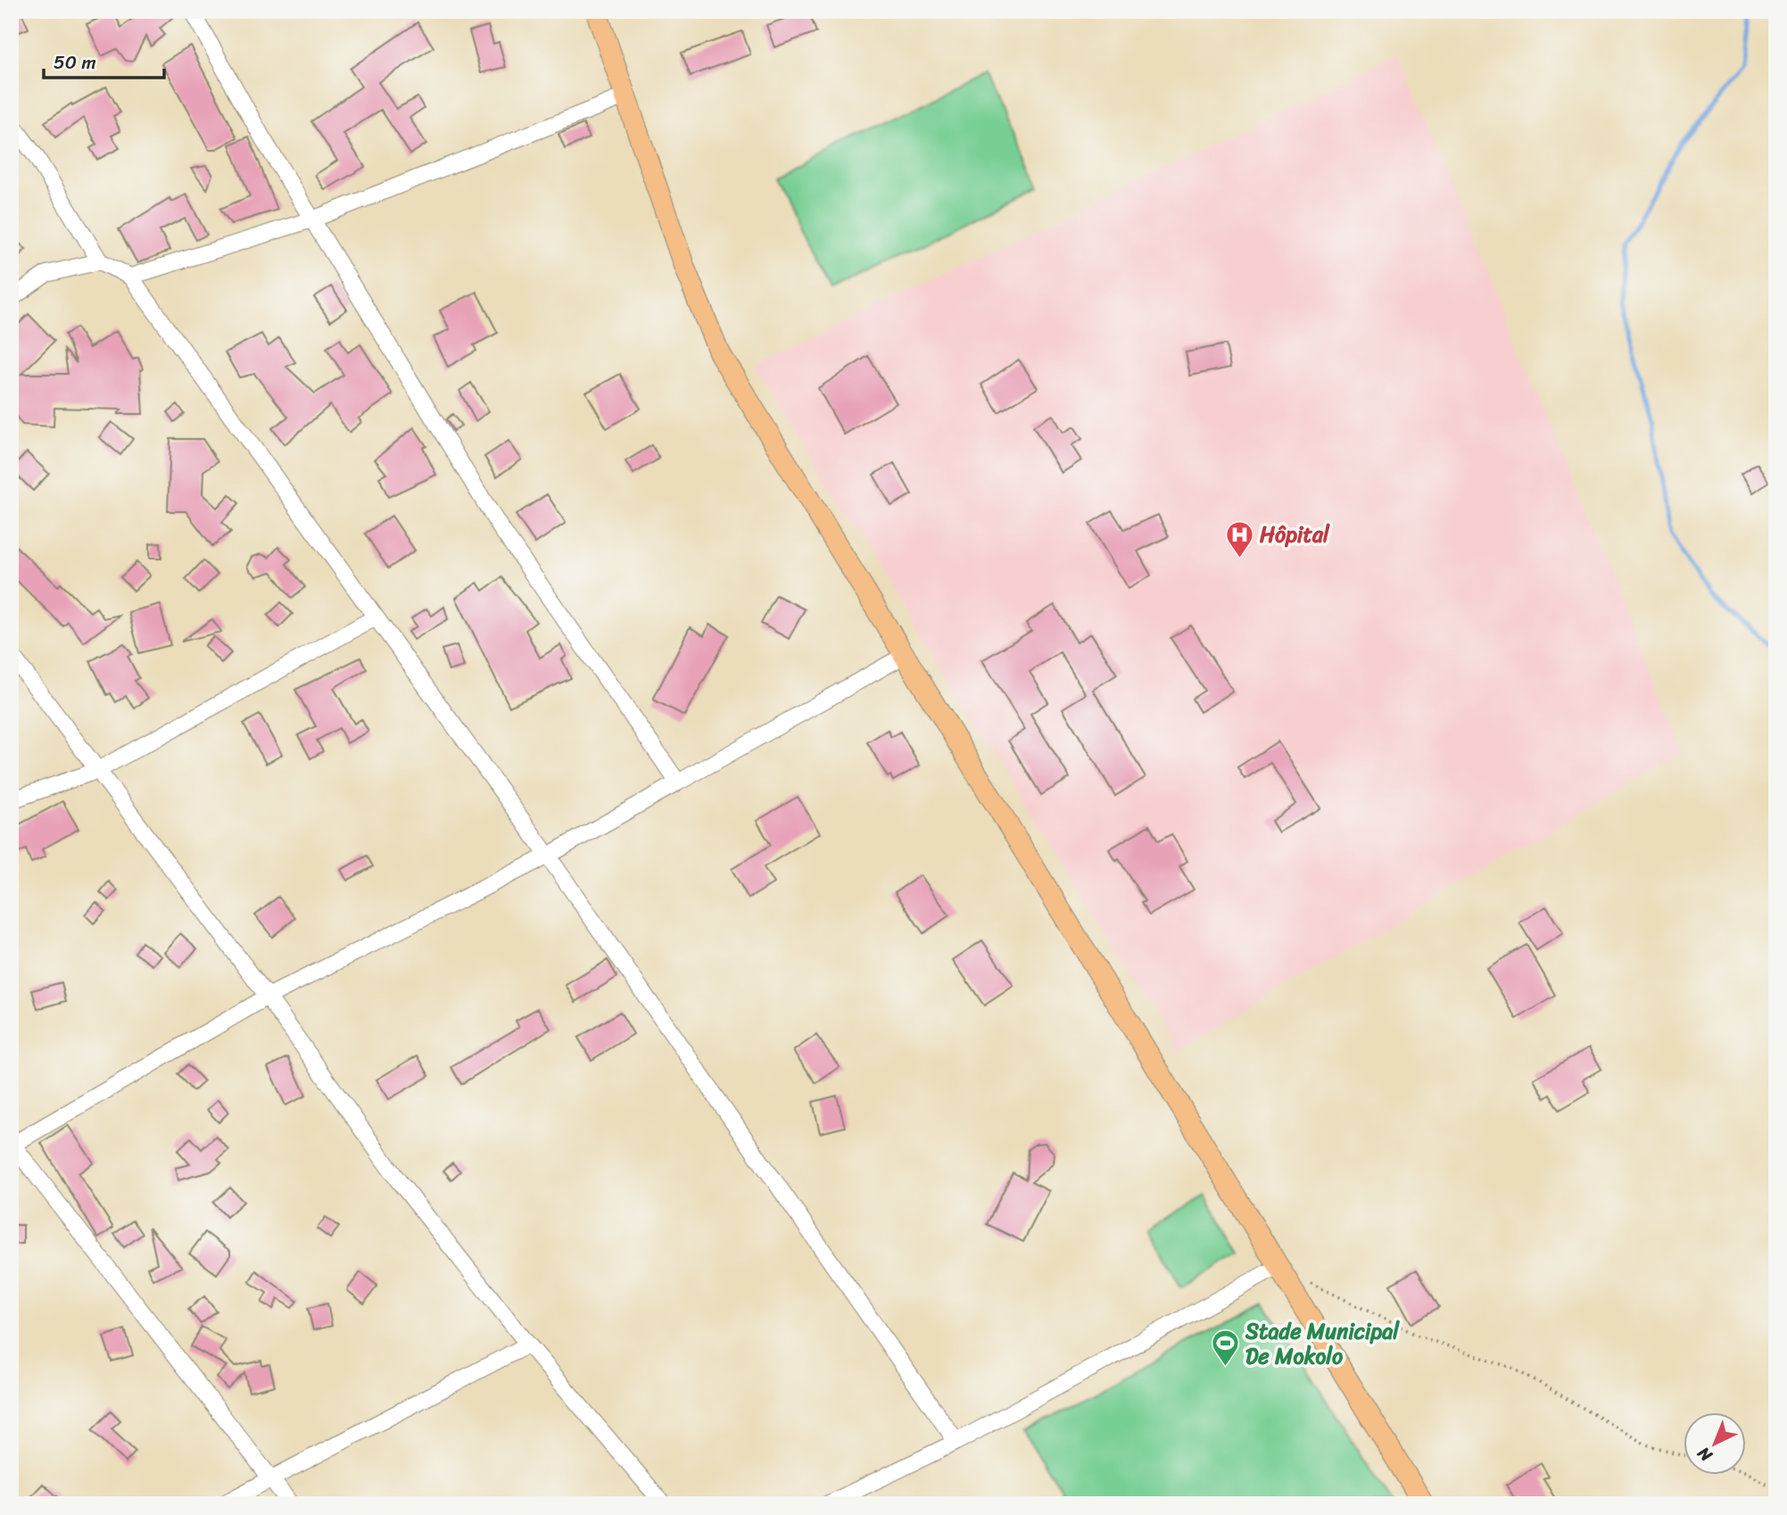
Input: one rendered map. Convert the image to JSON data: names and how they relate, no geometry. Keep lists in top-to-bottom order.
{
  "places": {
    "hospital": ["Hôpital"],
    "sports": ["Stade Municipal De Mokolo"]
  },
  "scale_bar": "50 m",
  "north": "bottom left"
}
